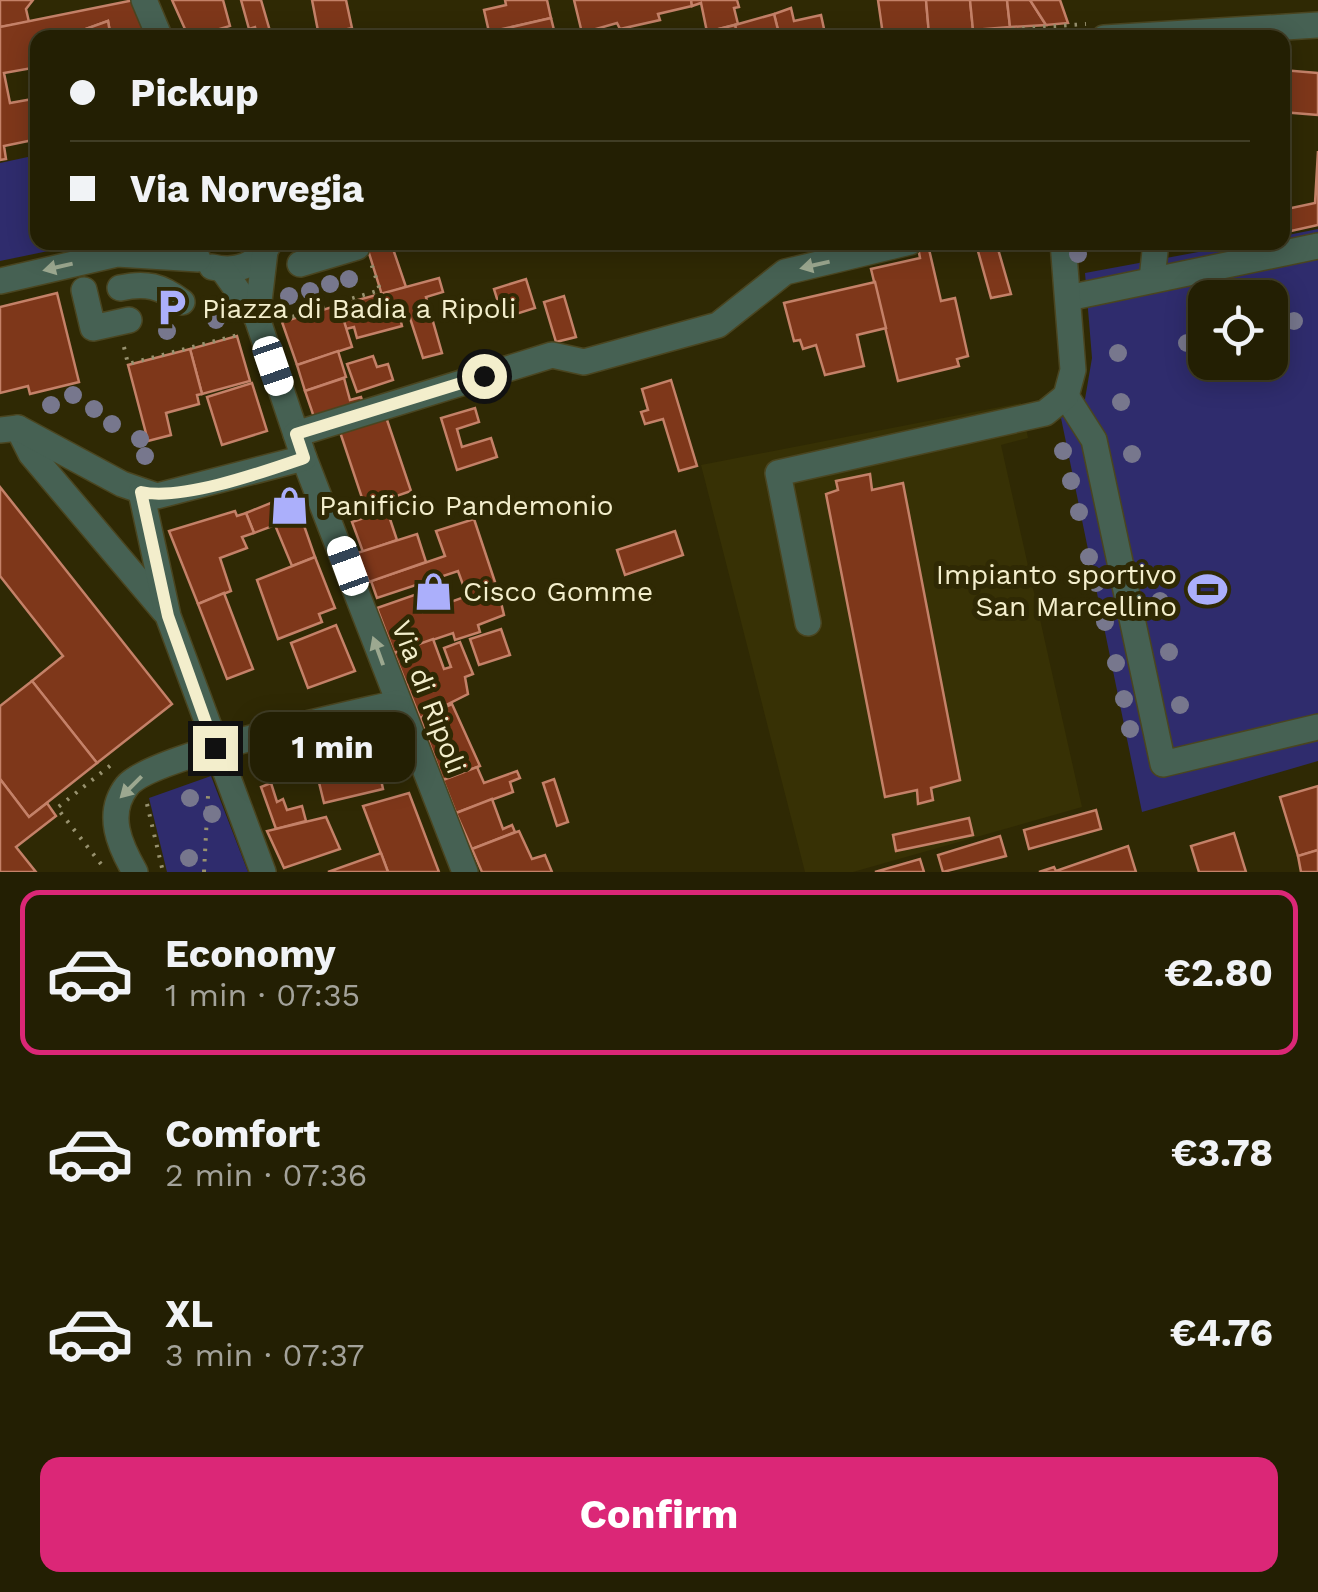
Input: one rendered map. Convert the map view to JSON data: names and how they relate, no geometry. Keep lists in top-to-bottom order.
{
  "streets": {
    "street": ["Via di Ripoli"]
  },
  "places": {
    "parking": ["Piazza di Badia a Ripoli"],
    "shop": ["Panificio Pandemonio", "Cisco Gomme"],
    "sports": ["Impianto sportivo San Marcellino"]
  },
  "page": {
    "banner": ["Pickup", "Via Norvegia"],
    "bubble": "1 min",
    "list": [
      {
        "name": "Economy",
        "note": "1 min · 07:35",
        "value": "€2.80"
      },
      {
        "name": "Comfort",
        "note": "2 min · 07:36",
        "value": "€3.78"
      },
      {
        "name": "XL",
        "note": "3 min · 07:37",
        "value": "€4.76"
      }
    ],
    "buttons": "Confirm"
  }
}
